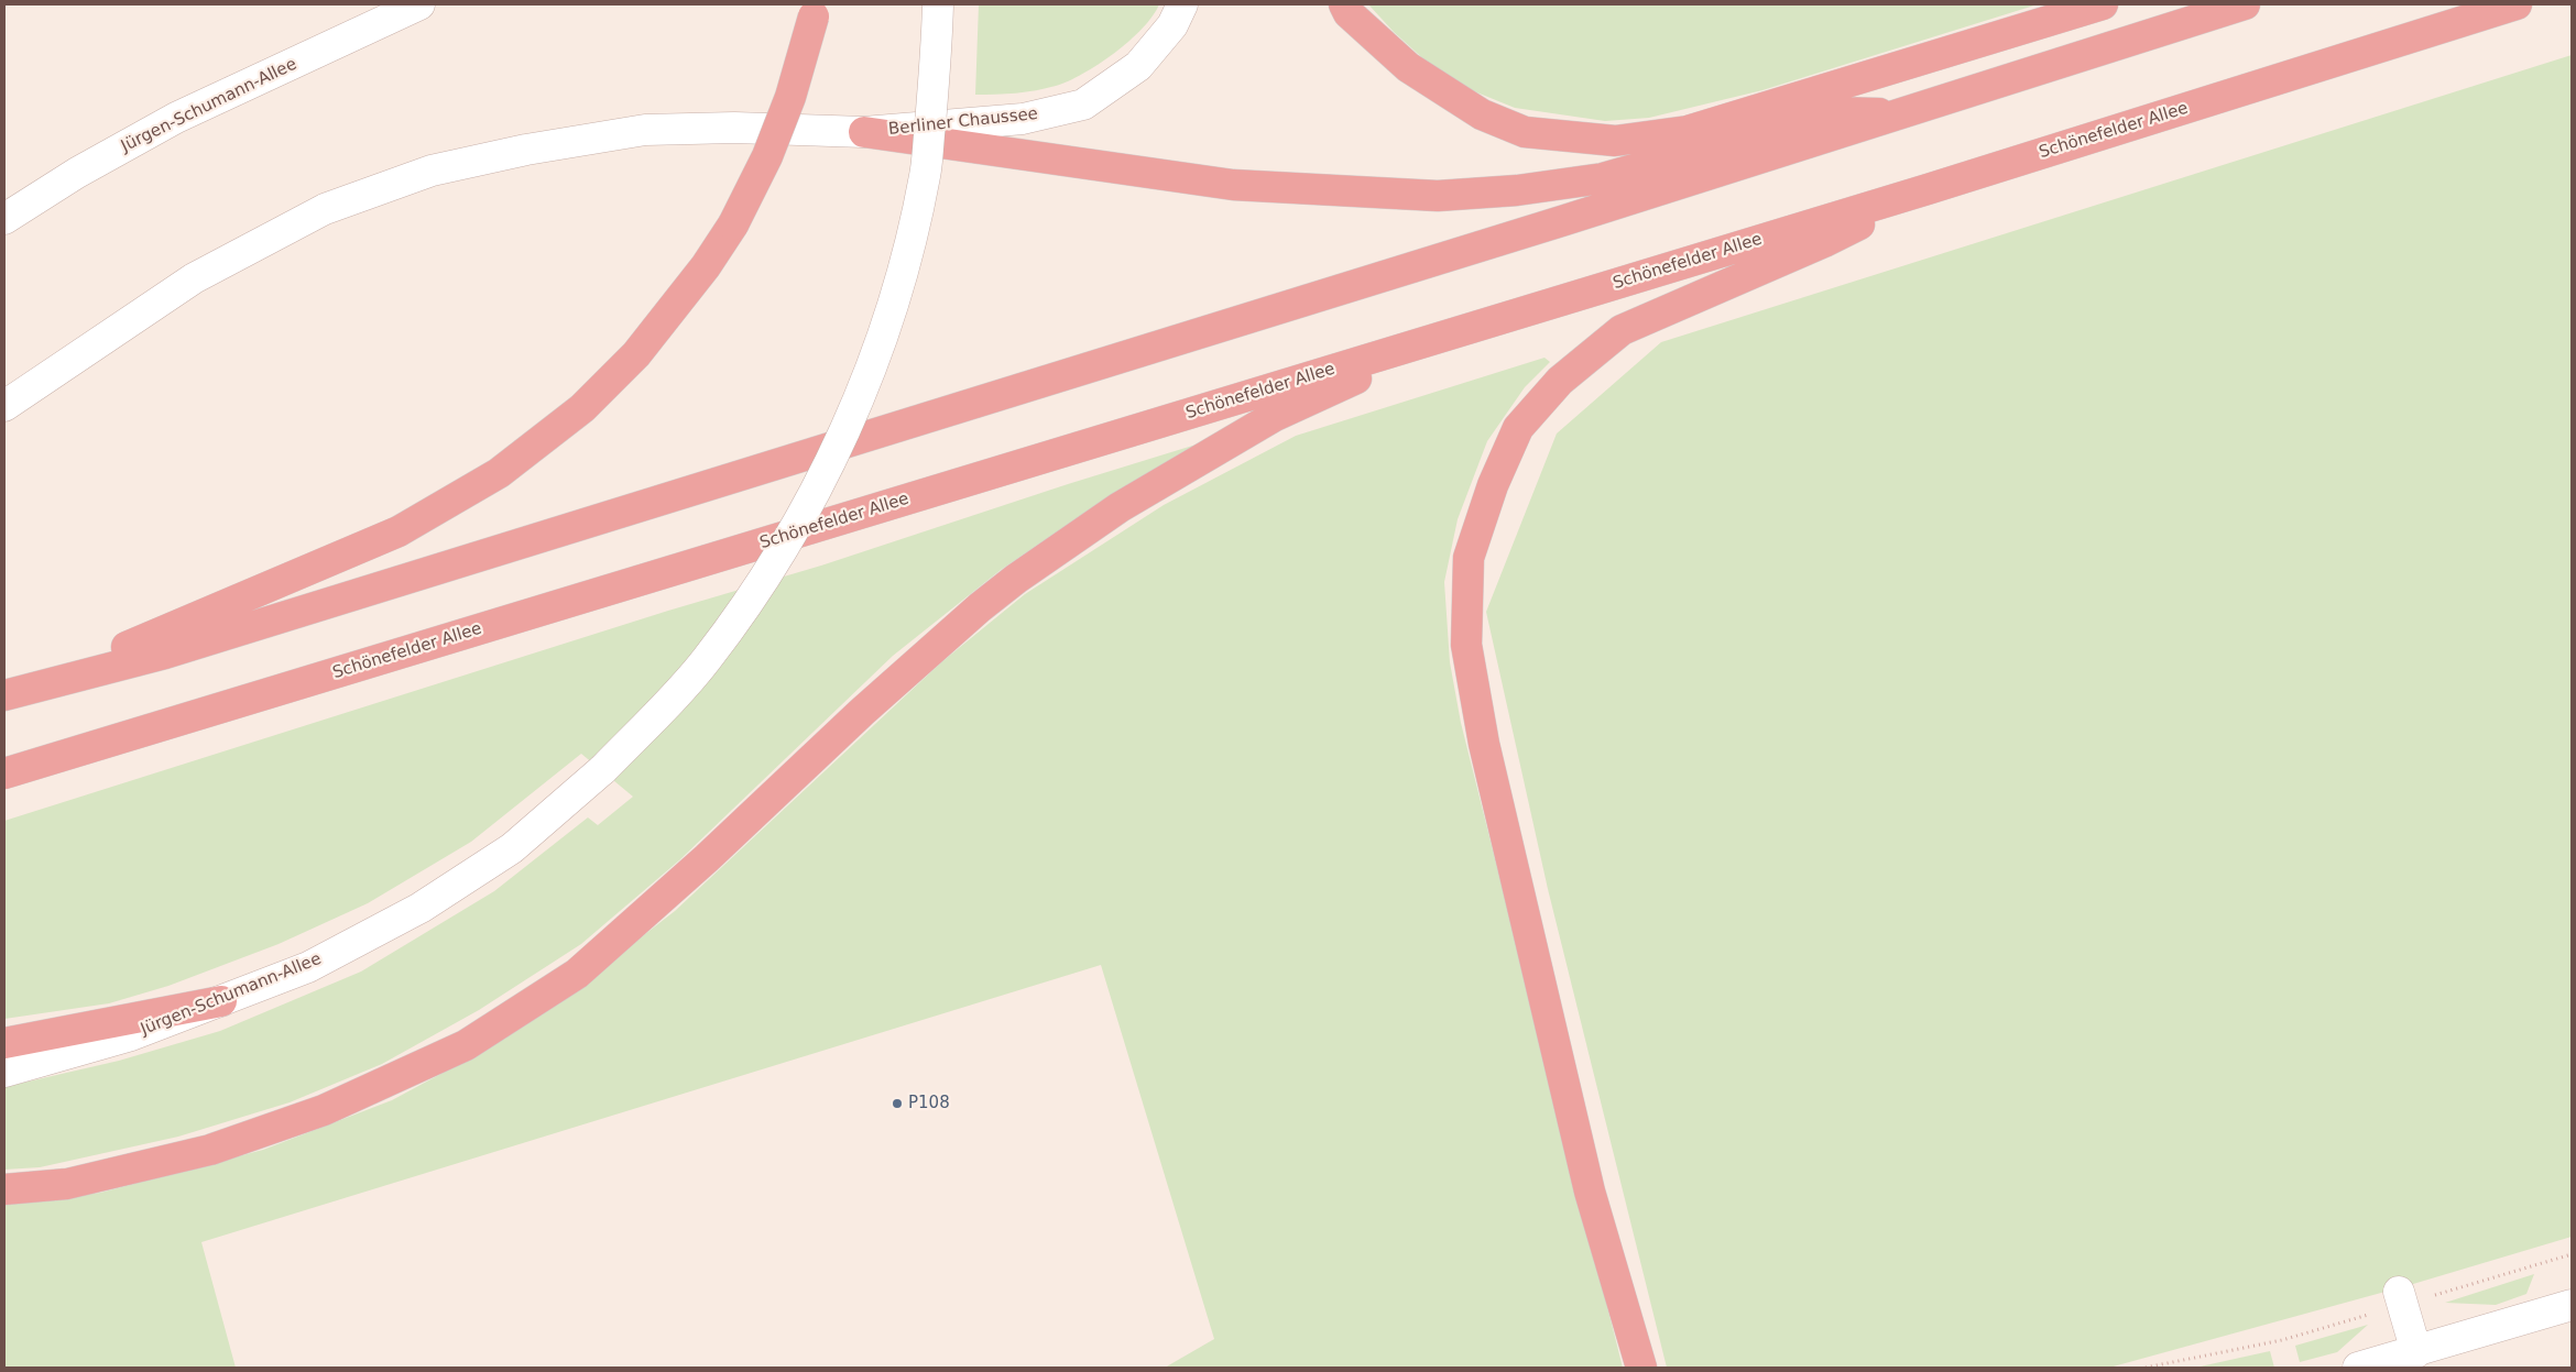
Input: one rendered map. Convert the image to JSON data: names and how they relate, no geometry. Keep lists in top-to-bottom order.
{
  "streets": {
    "highway": ["Schönefelder Allee"],
    "street": ["Jürgen-Schumann-Allee", "Berliner Chaussee"]
  },
  "places": ["P108"]
}
